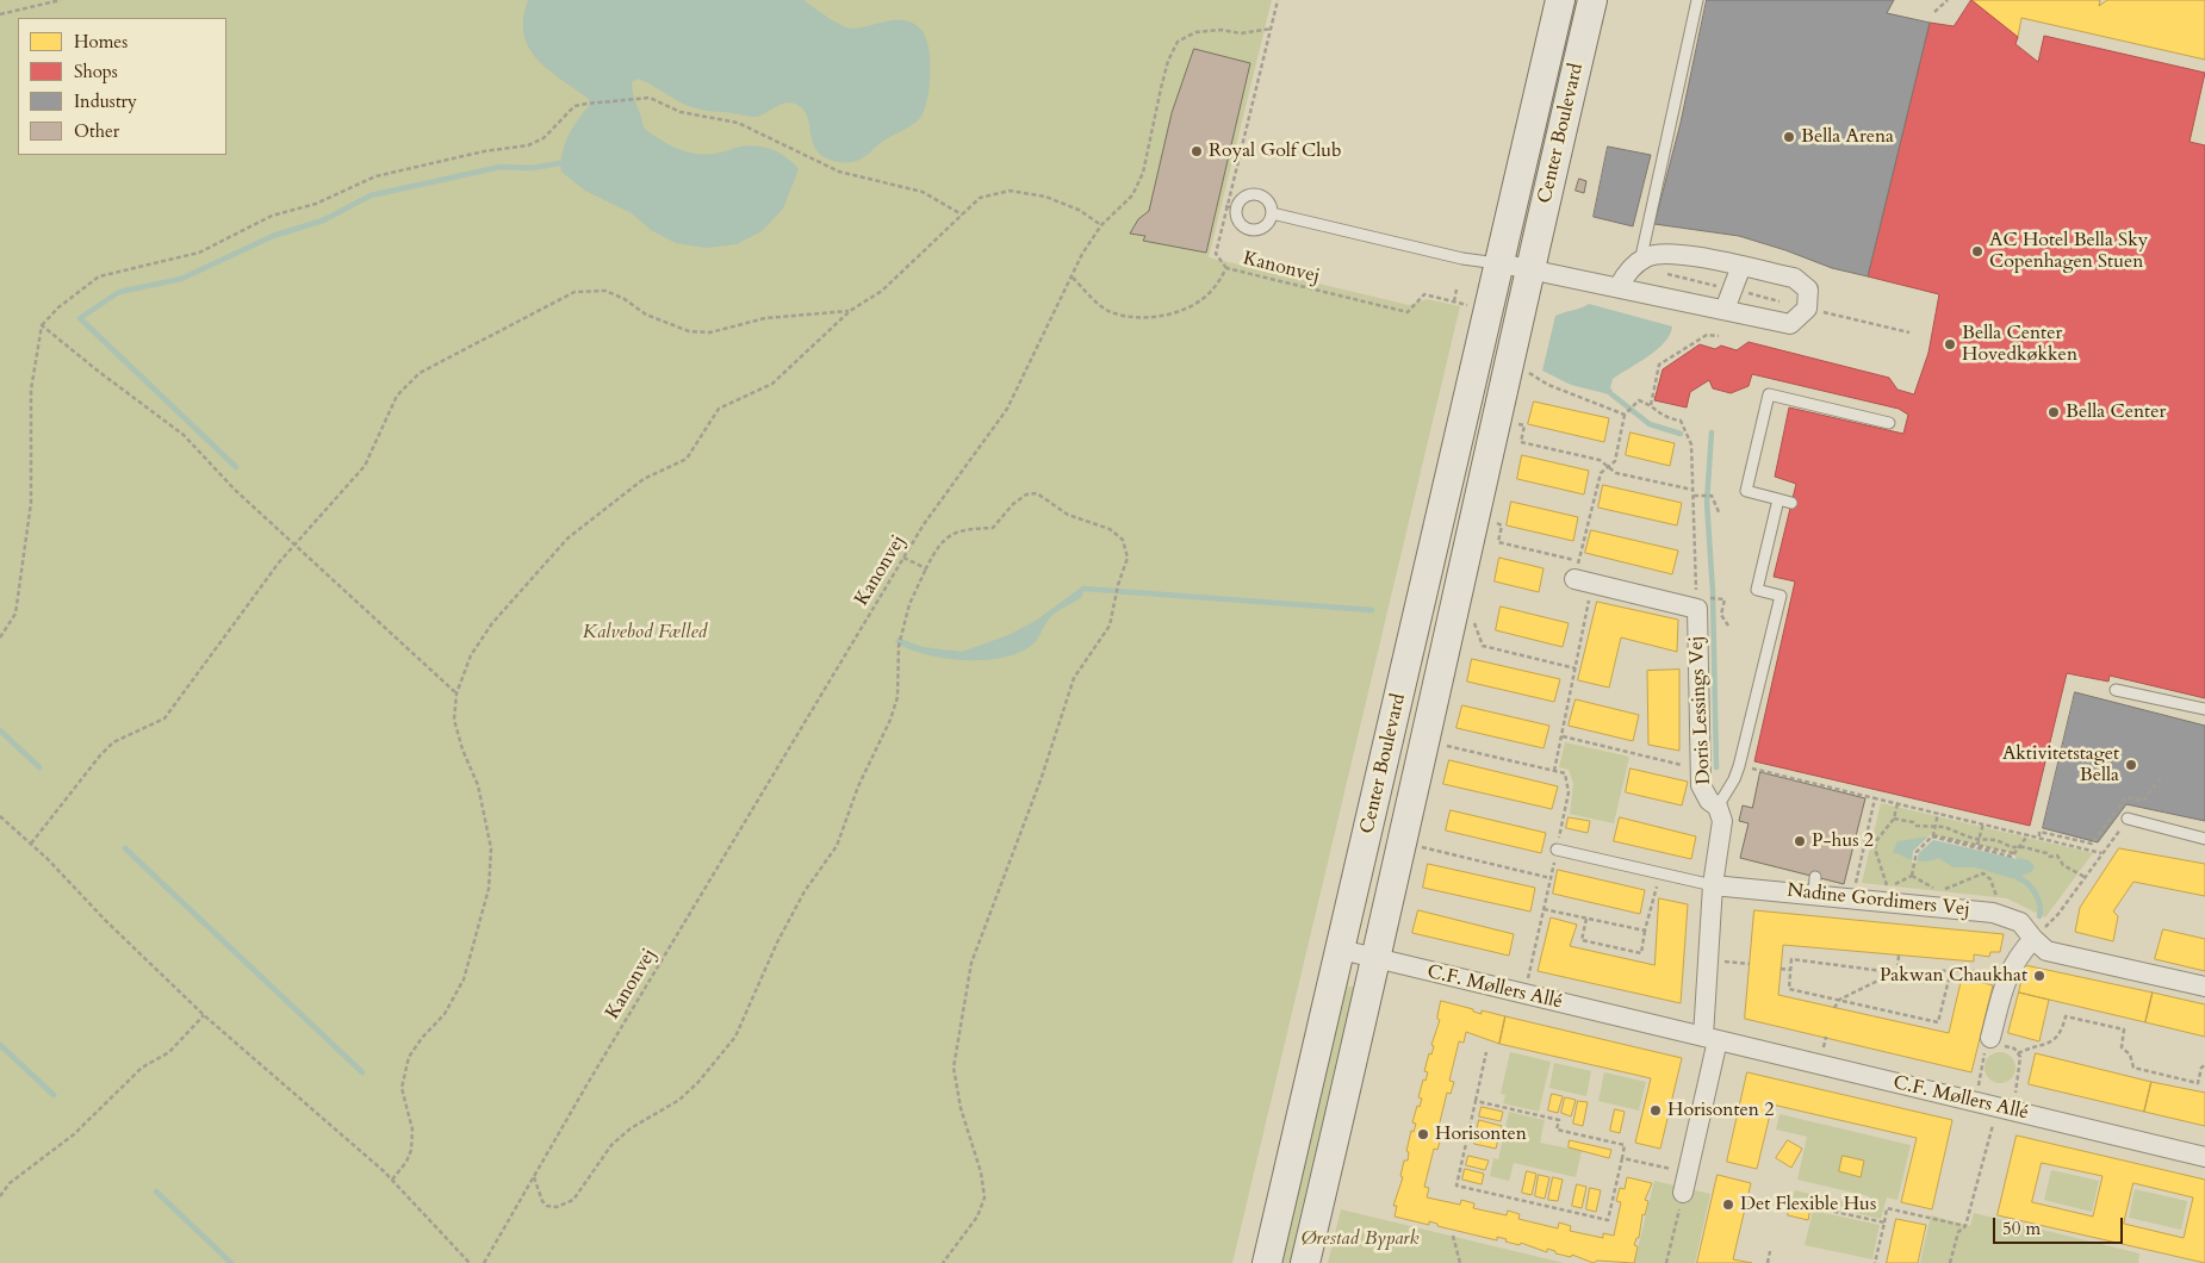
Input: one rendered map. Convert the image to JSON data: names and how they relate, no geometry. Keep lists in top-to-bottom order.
{
  "streets": {
    "street": [
      "Center Boulevard",
      "Doris Lessings Vej",
      "Nadine Gordimers Vej",
      "C.F. Møllers Allé"
    ],
    "path": ["Kanonvej"]
  },
  "crossings": [
    ["Center Boulevard", "C.F. Møllers Allé"],
    ["Doris Lessings Vej", "Nadine Gordimers Vej"],
    ["Doris Lessings Vej", "C.F. Møllers Allé"]
  ],
  "parks": ["Kalvebod Fælled", "Ørestad Bypark"],
  "places": [
    "Bella Arena",
    "Royal Golf Club",
    "AC Hotel Bella Sky Copenhagen Stuen",
    "Bella Center Hovedkøkken",
    "Bella Center",
    "Aktivitetstaget Bella",
    "P-hus 2",
    "Pakwan Chaukhat",
    "Horisonten 2",
    "Horisonten",
    "Det Flexible Hus"
  ],
  "legend": [
    "Homes",
    "Shops",
    "Industry",
    "Other"
  ],
  "scale_bar": "50 m"
}
